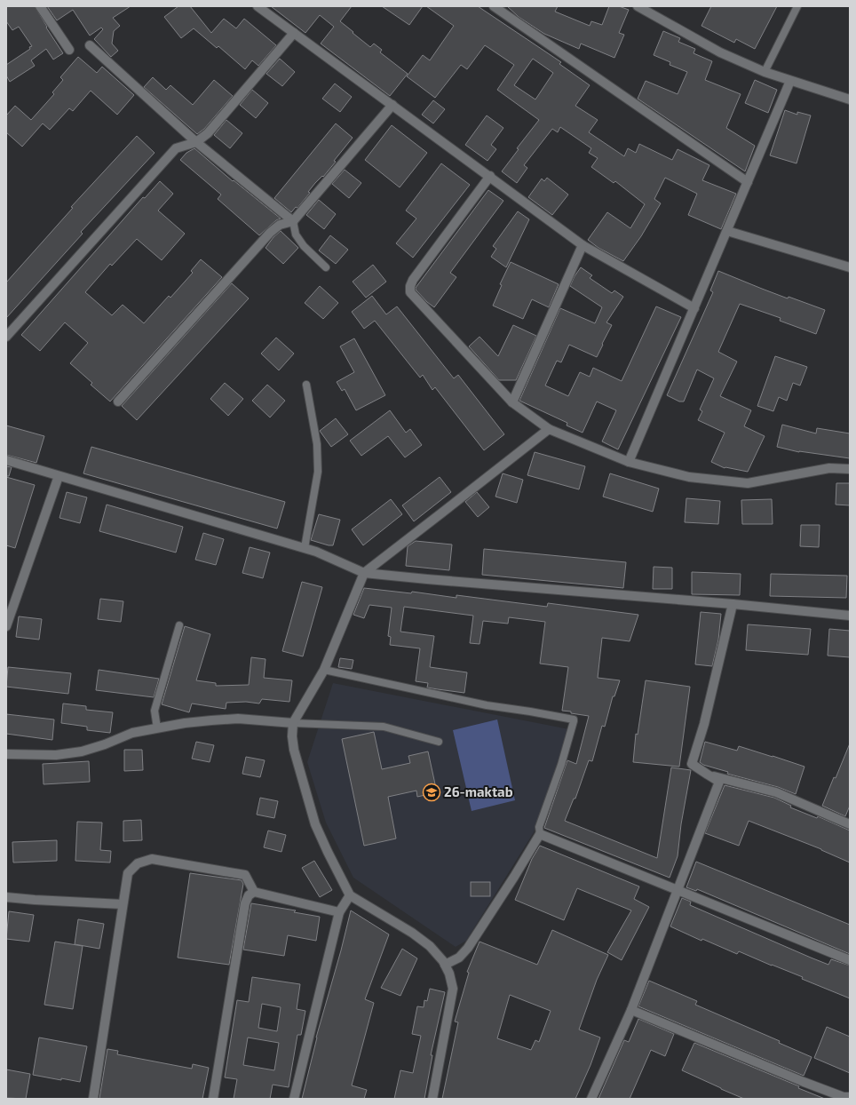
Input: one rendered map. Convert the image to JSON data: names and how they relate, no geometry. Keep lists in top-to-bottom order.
{
  "places": {
    "school or university": ["26-maktab"]
  }
}
